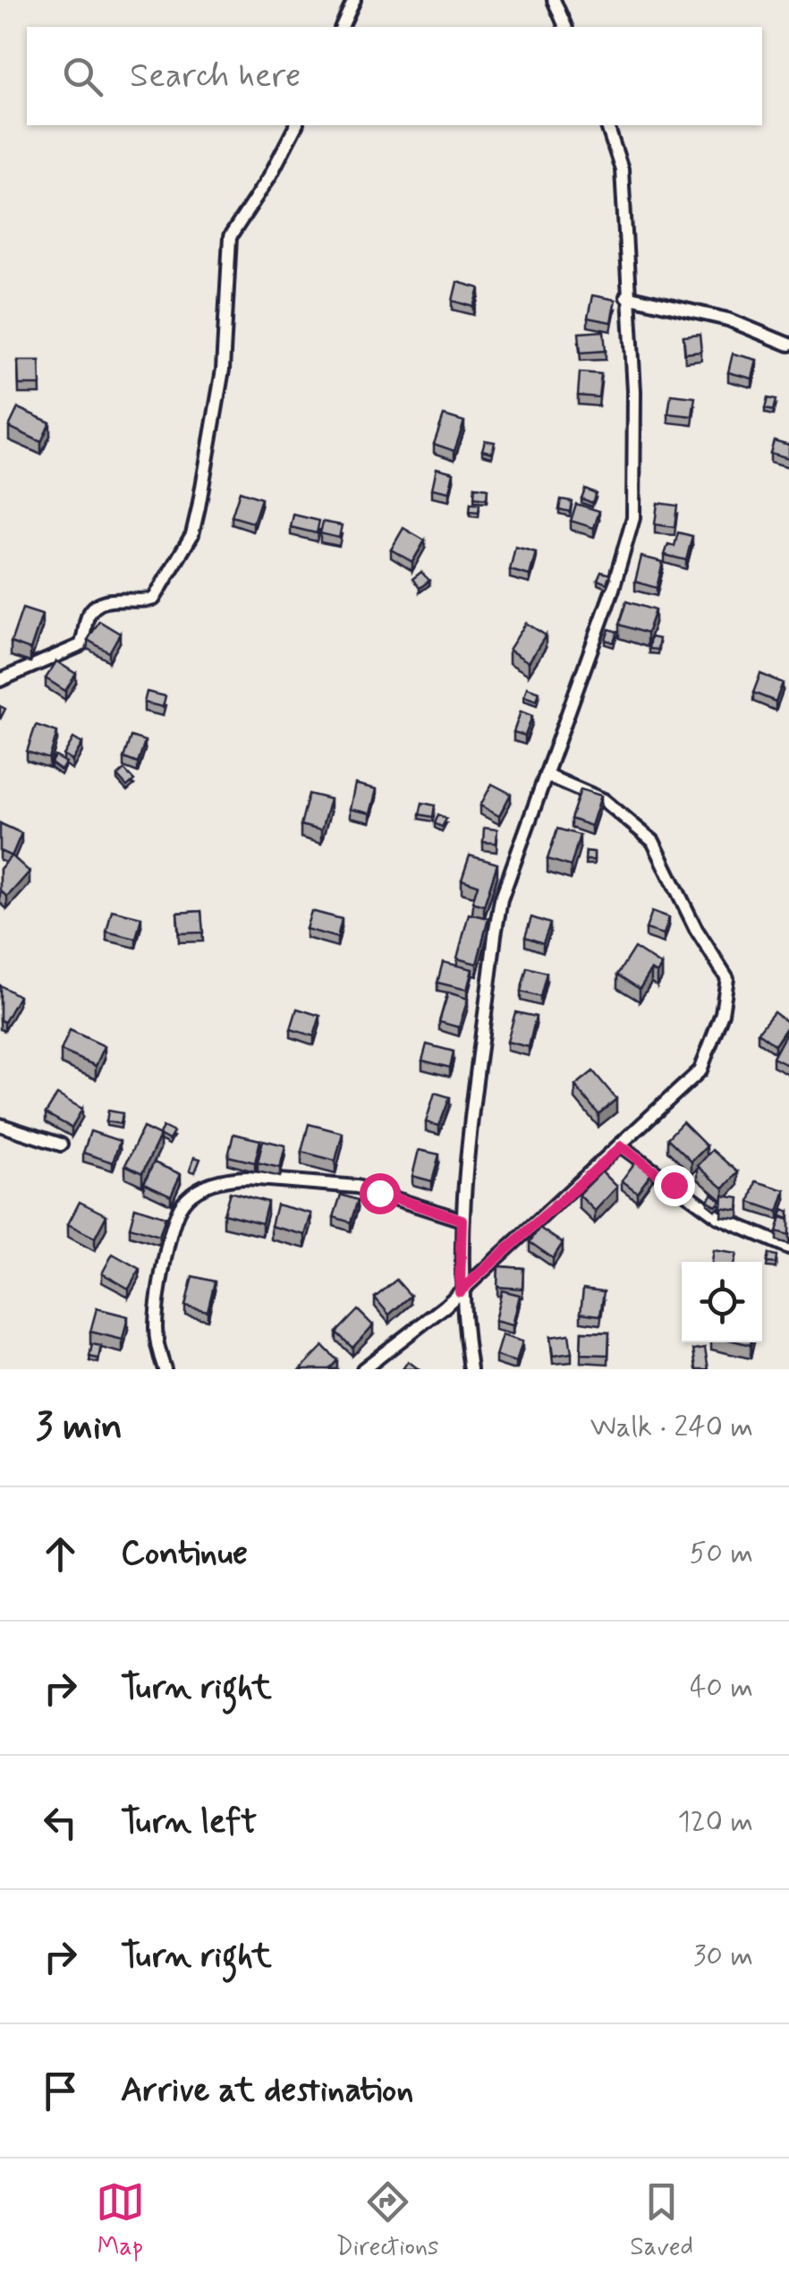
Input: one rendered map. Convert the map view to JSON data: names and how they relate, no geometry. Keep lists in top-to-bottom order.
{
  "page": {
    "search": "Search here",
    "heading": ["3 min", "Walk · 240 m"],
    "list": [
      ["Continue", "50 m"],
      ["Turn right", "40 m"],
      ["Turn left", "120 m"],
      ["Turn right", "30 m"],
      "Arrive at destination"
    ],
    "nav": ["Map", "Directions", "Saved"]
  }
}
